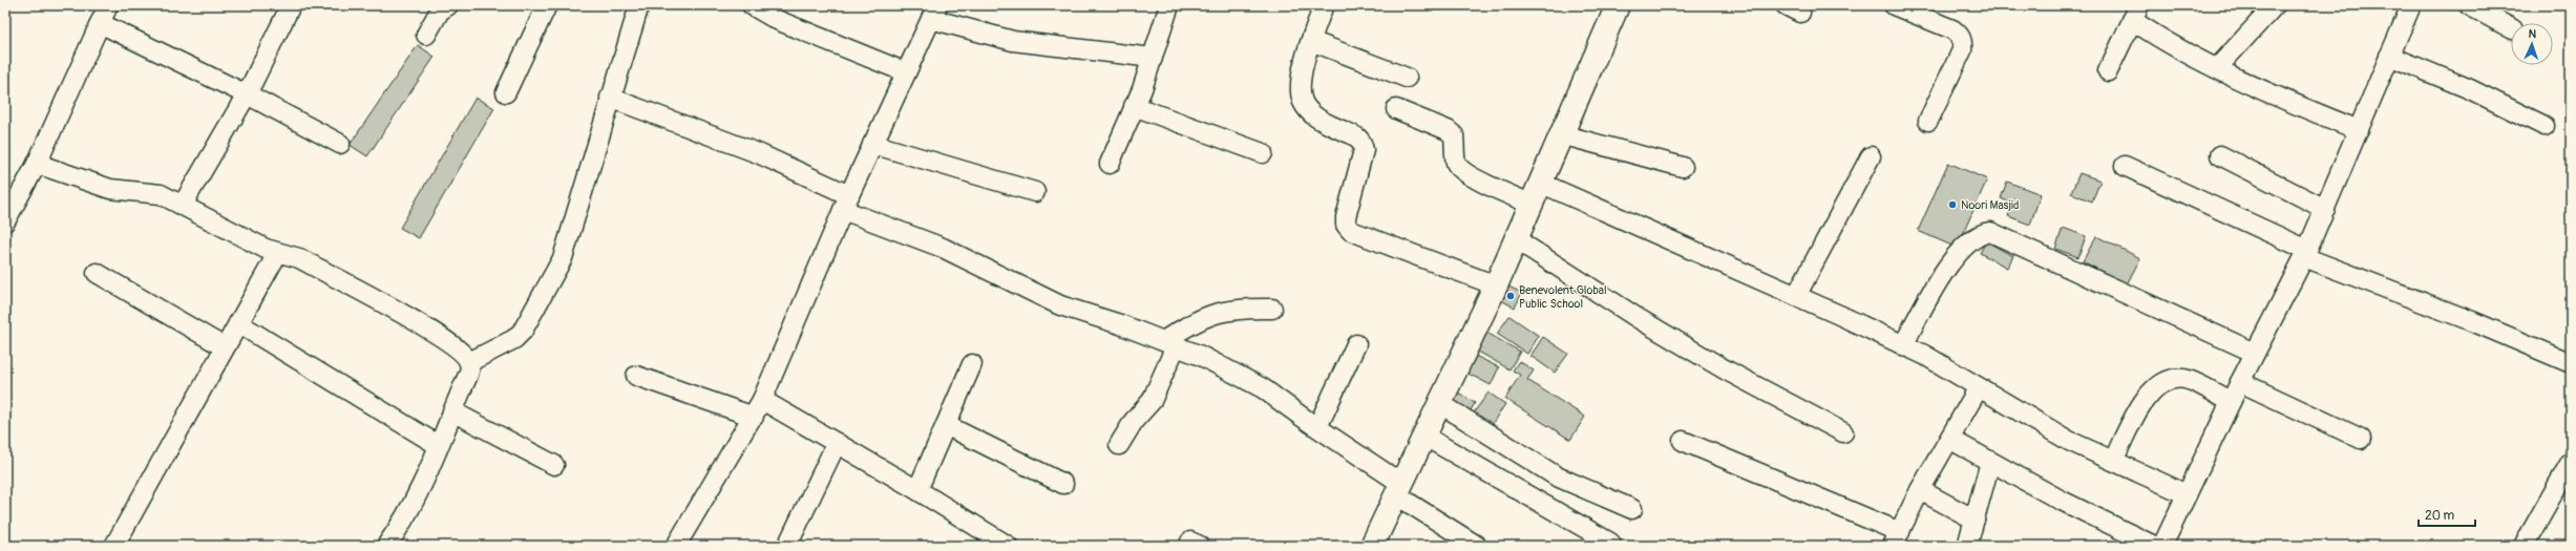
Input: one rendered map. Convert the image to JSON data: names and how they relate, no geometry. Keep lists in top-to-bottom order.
{
  "places": ["Noori Masjid", "Benevolent Global Public School"],
  "scale_bar": "20 m",
  "north": "top"
}
